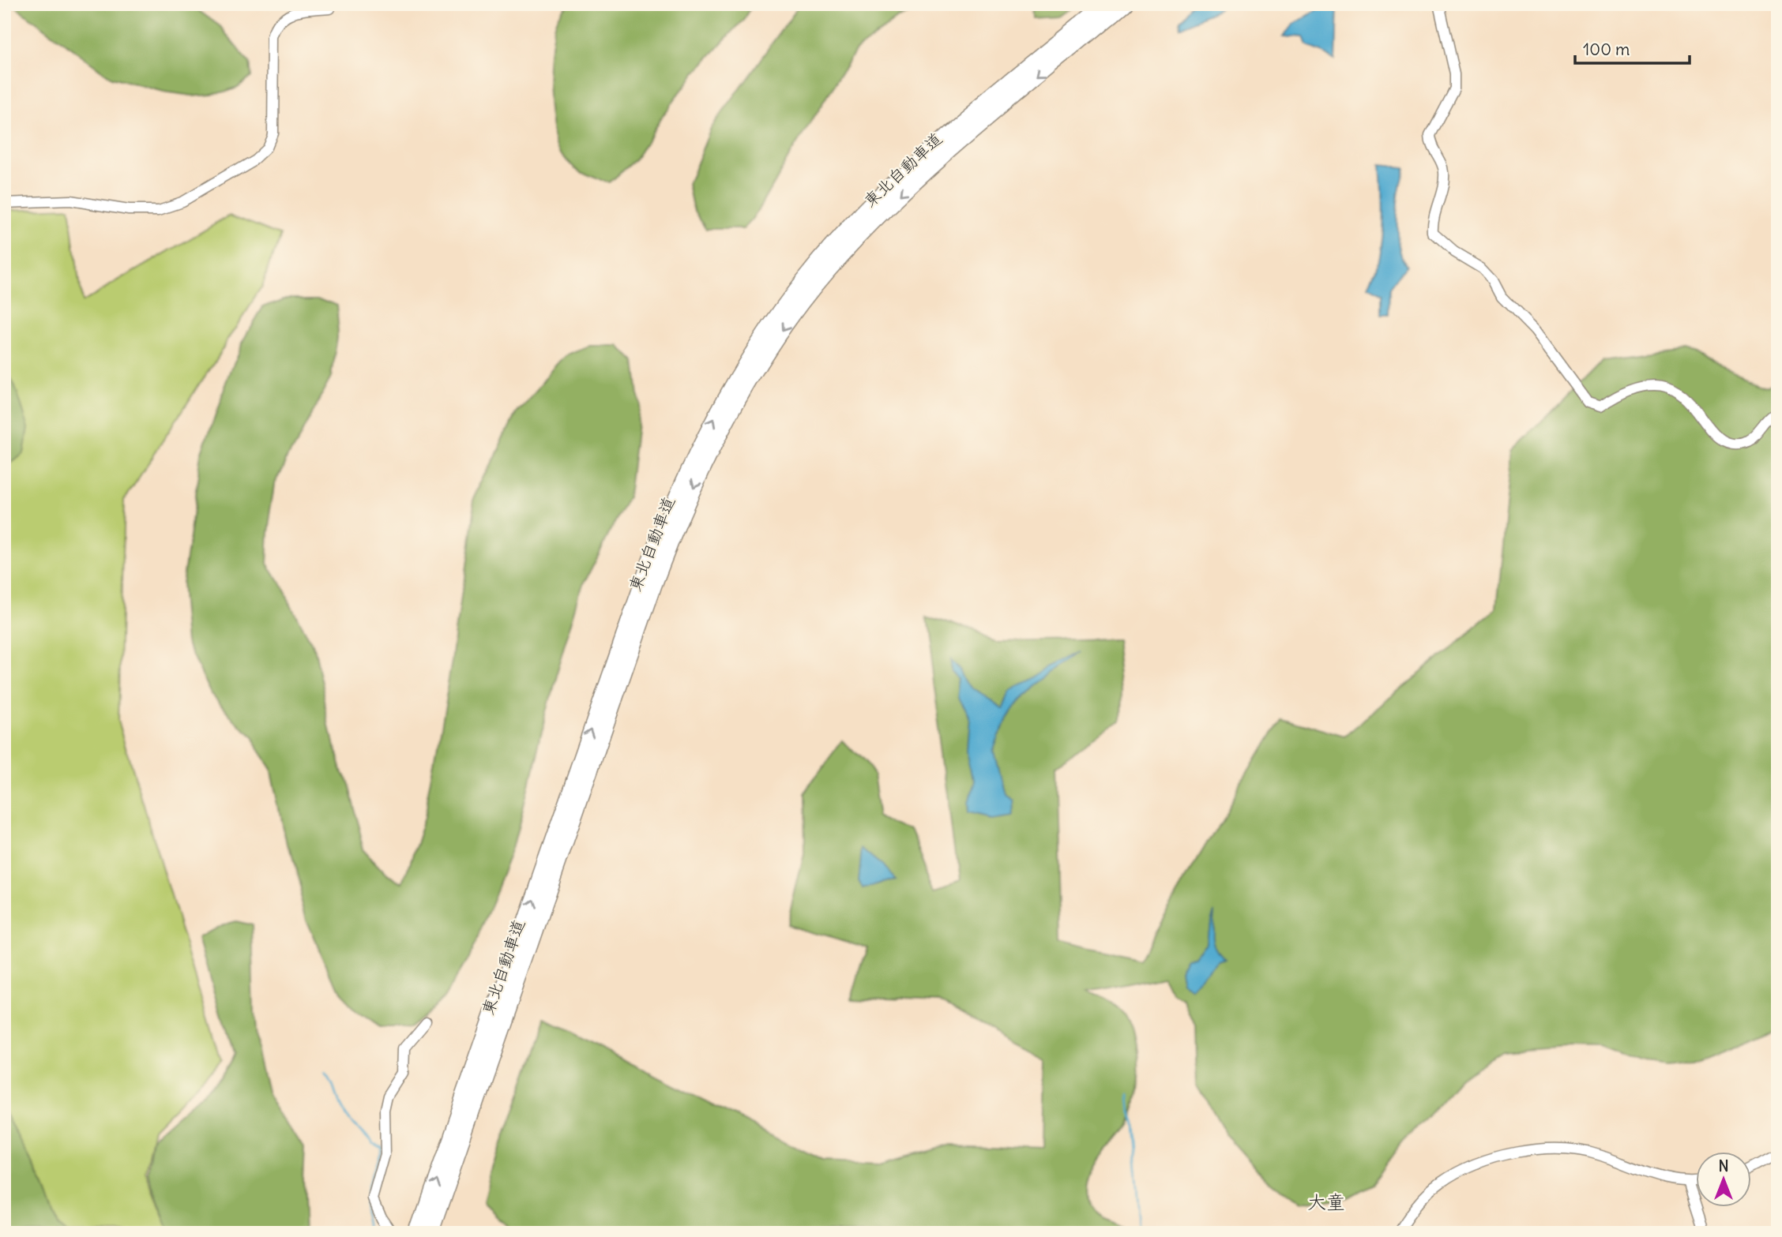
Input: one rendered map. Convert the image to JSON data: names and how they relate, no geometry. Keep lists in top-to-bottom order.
{
  "streets": {
    "highway": ["東北自動車道"]
  },
  "districts": ["大童"],
  "scale_bar": "100 m",
  "north": "top"
}
